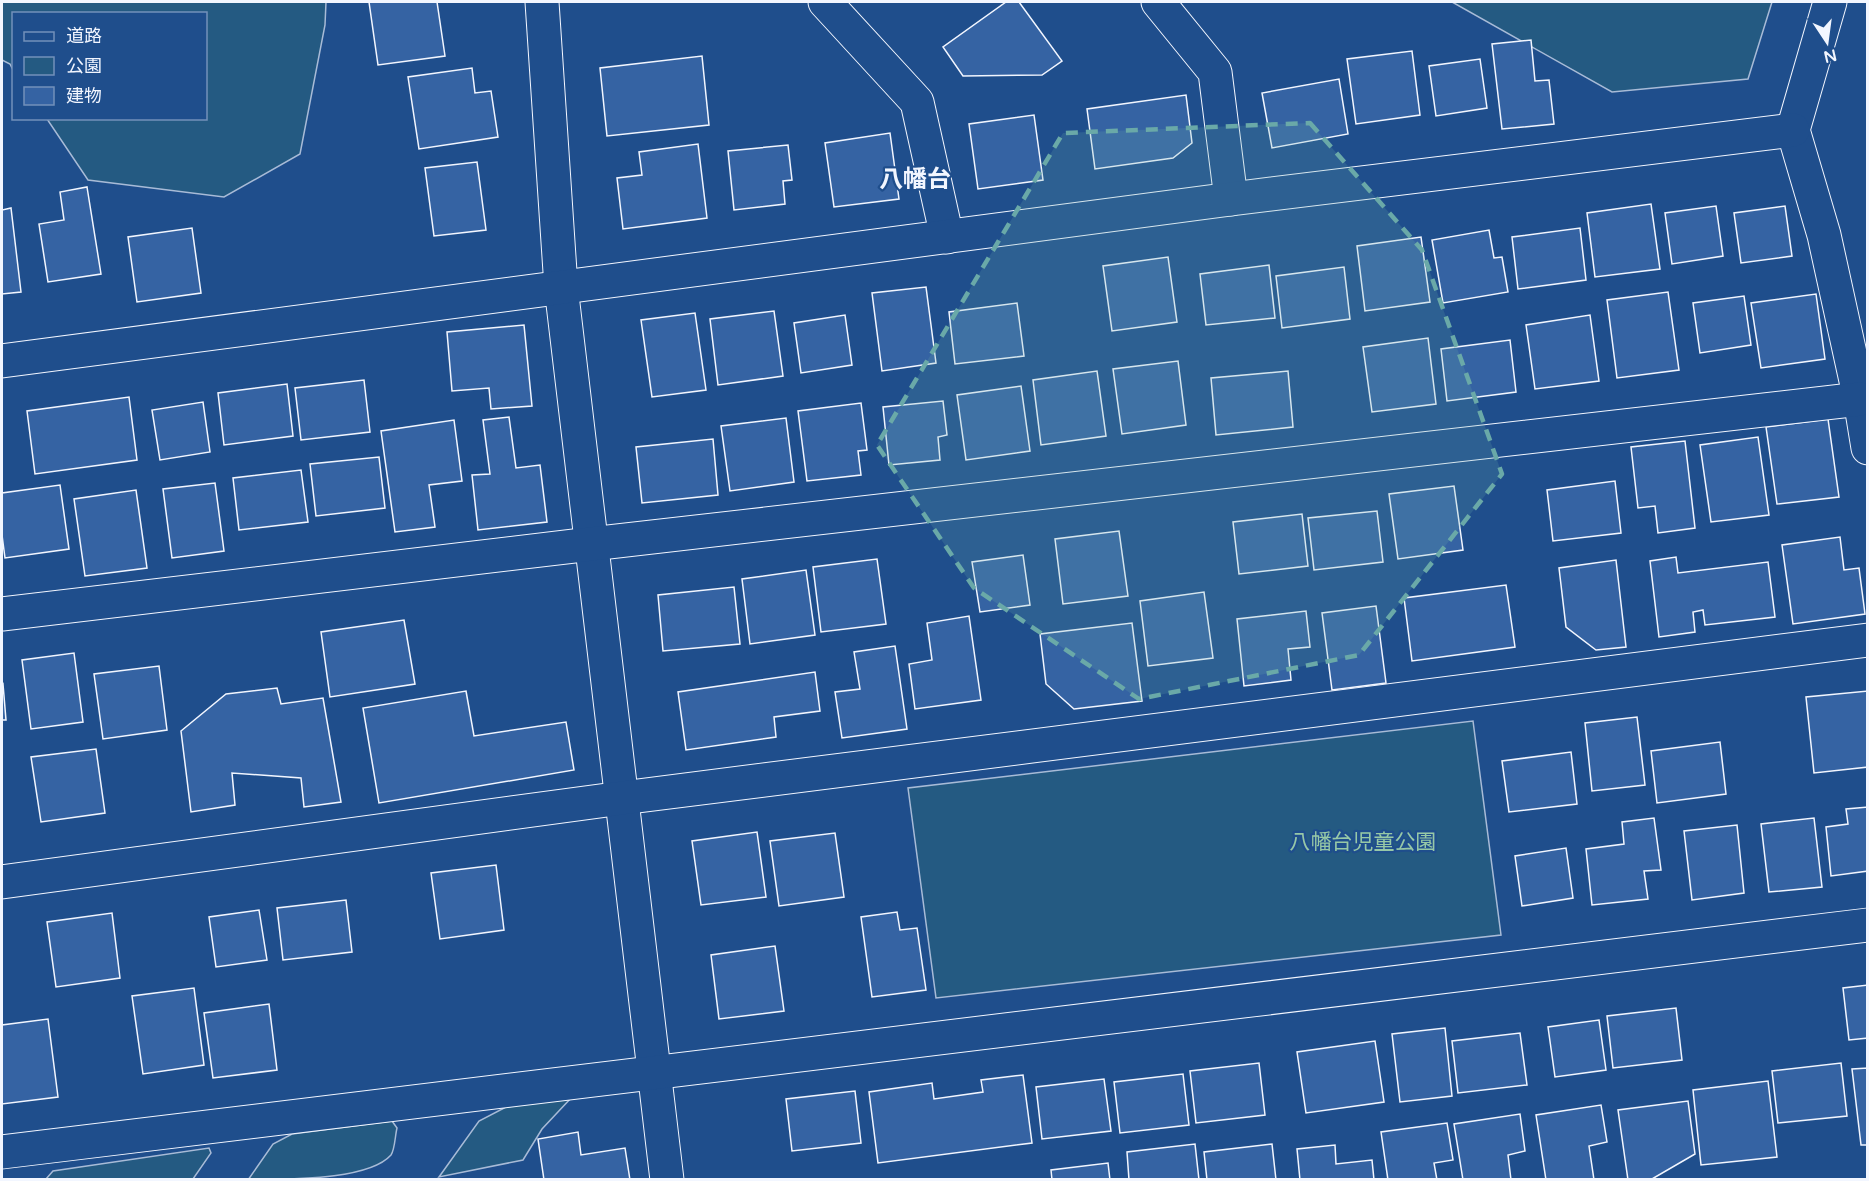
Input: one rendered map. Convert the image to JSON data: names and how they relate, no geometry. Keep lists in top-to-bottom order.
{
  "districts": ["八幡台"],
  "parks": ["八幡台児童公園"],
  "legend": ["道路", "公園", "建物"],
  "north": "bottom"
}
